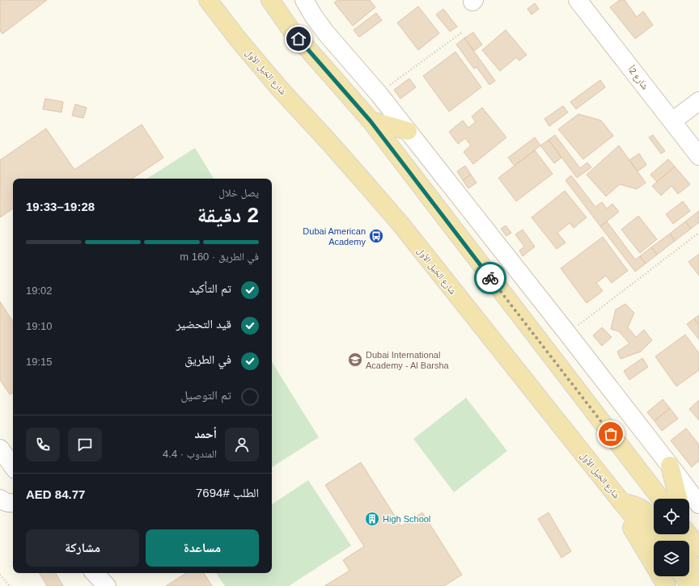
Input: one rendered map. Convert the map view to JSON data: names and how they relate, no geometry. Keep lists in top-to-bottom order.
{
  "streets": {
    "main road": ["شارع الخيل الأول"],
    "street": ["شارع 2أ"]
  },
  "places": {
    "bus stop": ["Dubai American Academy"],
    "school or university": ["Dubai International Academy - Al Barsha"],
    "building": ["High School"]
  },
  "page": {
    "heading": ["2 دقيقة", "يصل خلال", "19:28–19:33"],
    "panel": [
      "أحمد",
      "المندوب · 4.4",
      "الطلب #7694",
      "AED 84.77"
    ],
    "bar": "في الطريق · 160 m",
    "list": [
      ["تم التأكيد", "19:02"],
      ["قيد التحضير", "19:10"],
      ["في الطريق", "19:15"],
      "تم التوصيل"
    ],
    "buttons": ["مساعدة", "مشاركة"]
  }
}
